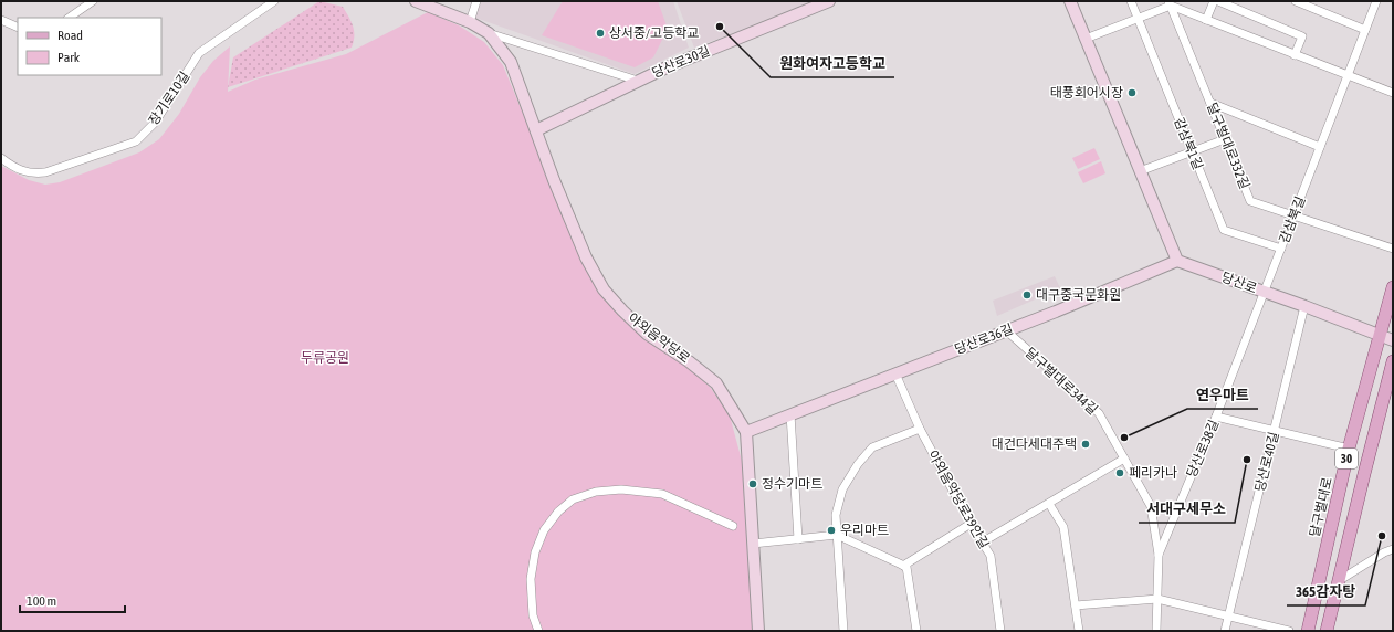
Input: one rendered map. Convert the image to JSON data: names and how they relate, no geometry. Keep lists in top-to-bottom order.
{
  "streets": {
    "main road": [
      "당산로30길",
      "당산로",
      "야외음악당로",
      "당산로36길",
      "30",
      "달구벌대로"
    ],
    "street": [
      "장기로10길",
      "감삼북1길",
      "달구벌대로332길",
      "감삼북길",
      "달구벌대로344길",
      "당산로38길",
      "당산로40길",
      "야외음악당로39안길"
    ]
  },
  "crossings": [
    ["당산로30길", "야외음악당로"],
    ["감삼북1길", "감삼북길"],
    ["달구벌대로332길", "감삼북길"],
    ["감삼북길", "당산로"],
    ["감삼북길", "당산로38길"],
    ["당산로", "당산로36길"],
    ["당산로", "당산로38길"],
    ["당산로", "당산로40길"],
    ["당산로", "달구벌대로"],
    ["야외음악당로", "당산로36길"],
    ["당산로36길", "달구벌대로344길"],
    ["당산로36길", "야외음악당로39안길"],
    ["달구벌대로344길", "당산로38길"]
  ],
  "parks": ["두류공원"],
  "places": [
    "원화여자고등학교",
    "상서중/고등학교",
    "태풍회어시장",
    "대구중국문화원",
    "연우마트",
    "대건다세대주택",
    "서대구세무소",
    "페리카나",
    "정수기마트",
    "우리마트",
    "365감자탕"
  ],
  "legend": ["Road", "Park"],
  "scale_bar": "100 m"
}
